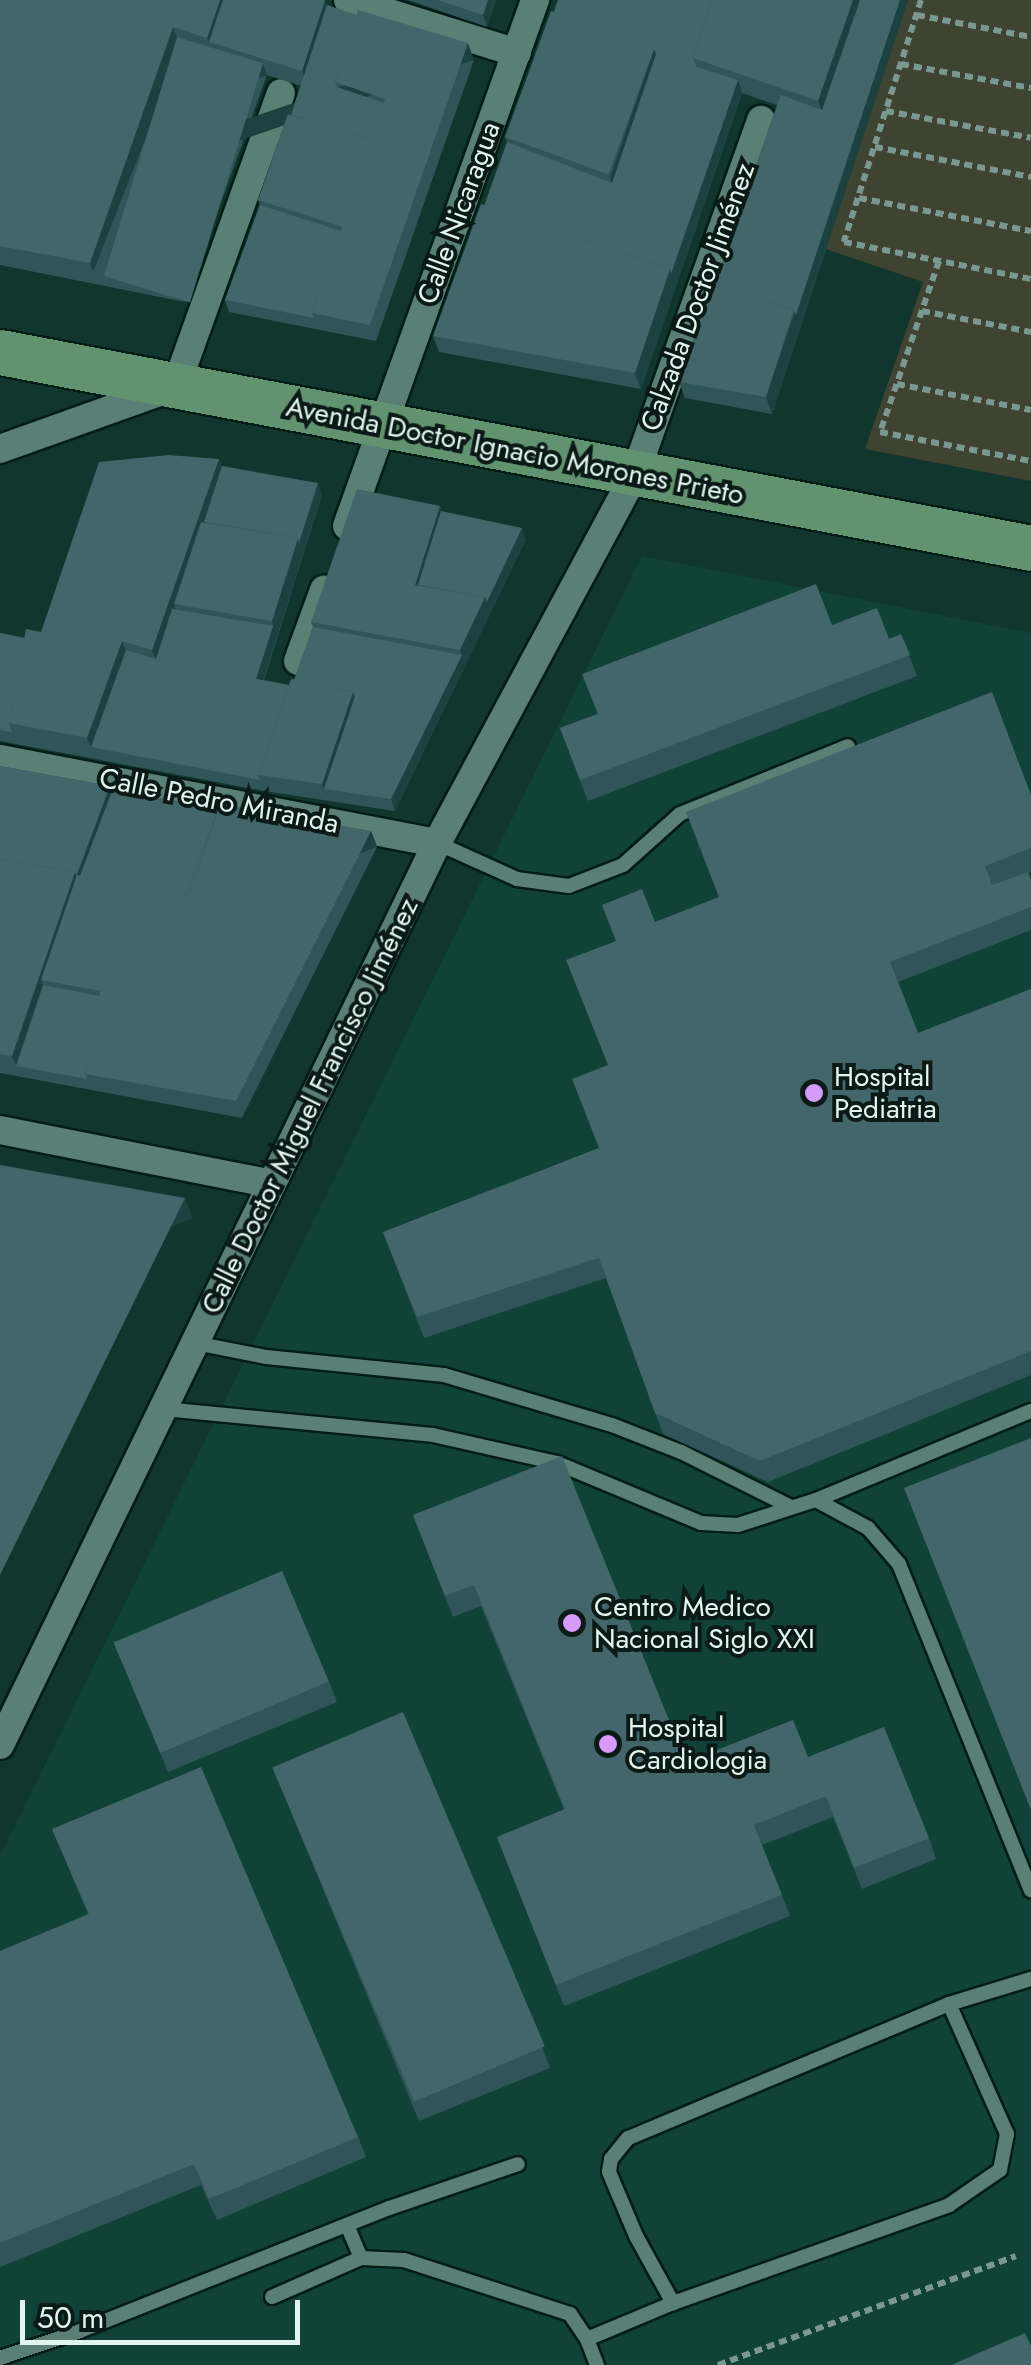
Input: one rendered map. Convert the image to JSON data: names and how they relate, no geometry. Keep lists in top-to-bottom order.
{
  "streets": {
    "main road": ["Avenida Doctor Ignacio Morones Prieto"],
    "street": [
      "Calle Nicaragua",
      "Calzada Doctor Jiménez",
      "Calle Pedro Miranda",
      "Calle Doctor Miguel Francisco Jiménez"
    ]
  },
  "crossings": [
    ["Calle Nicaragua", "Avenida Doctor Ignacio Morones Prieto"],
    ["Calzada Doctor Jiménez", "Avenida Doctor Ignacio Morones Prieto"],
    ["Calzada Doctor Jiménez", "Calle Doctor Miguel Francisco Jiménez"],
    ["Avenida Doctor Ignacio Morones Prieto", "Calle Doctor Miguel Francisco Jiménez"],
    ["Calle Pedro Miranda", "Calle Doctor Miguel Francisco Jiménez"]
  ],
  "places": ["Hospital Pediatria", "Centro Medico Nacional Siglo XXI", "Hospital Cardiologia"],
  "scale_bar": "50 m"
}
